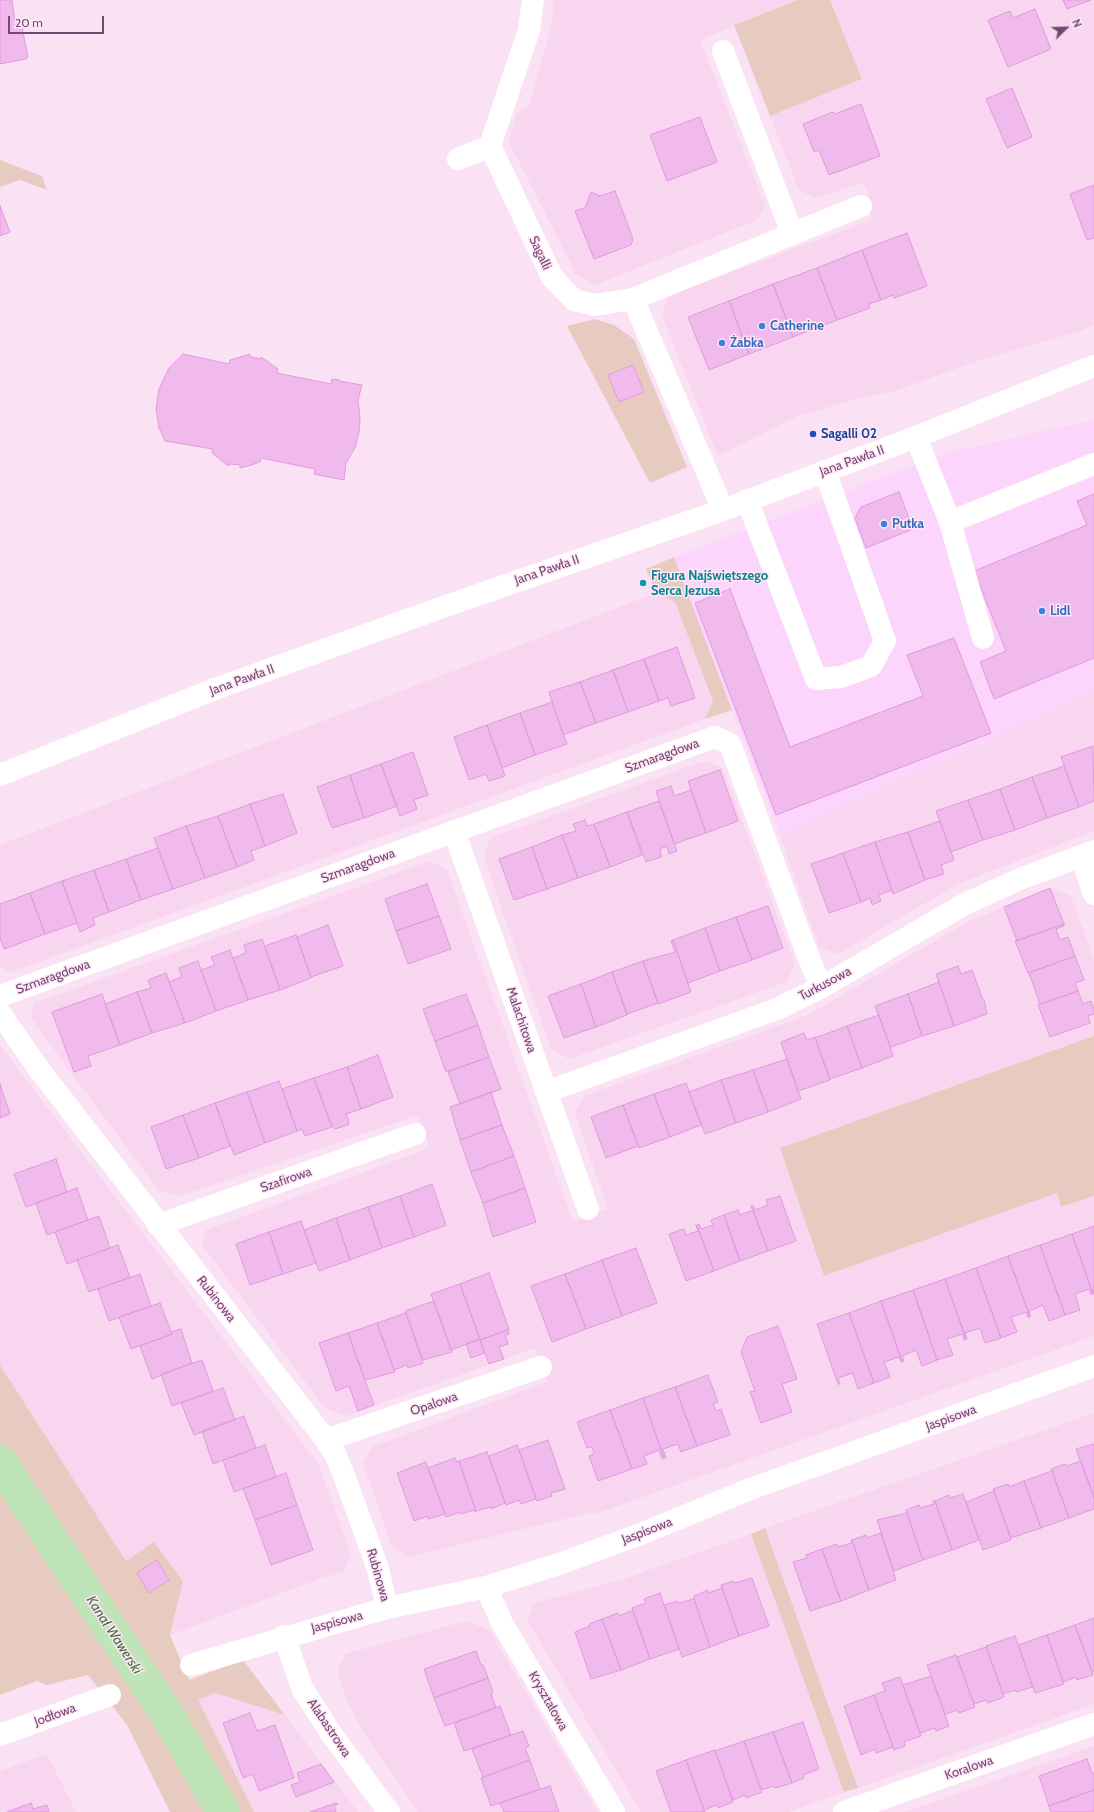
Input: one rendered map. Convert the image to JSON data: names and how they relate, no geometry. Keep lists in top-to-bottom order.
{
  "streets": {
    "street": [
      "Sagalli",
      "Jana Pawła II",
      "Szmaragdowa",
      "Turkusowa",
      "Malachitowa",
      "Szafirowa",
      "Rubinowa",
      "Opalowa",
      "Jaspisowa",
      "Kryształowa",
      "Jodłowa",
      "Alabastrowa",
      "Koralowa"
    ]
  },
  "crossings": [
    ["Szmaragdowa", "Turkusowa"],
    ["Szmaragdowa", "Malachitowa"],
    ["Turkusowa", "Malachitowa"],
    ["Szafirowa", "Rubinowa"],
    ["Rubinowa", "Opalowa"],
    ["Rubinowa", "Jaspisowa"],
    ["Jaspisowa", "Kryształowa"],
    ["Jaspisowa", "Alabastrowa"]
  ],
  "water": ["Kanał Wawerski"],
  "places": [
    "Catherine",
    "Żabka",
    "Sagalli 02",
    "Putka",
    "Figura Najświętszego Serca Jezusa",
    "Lidl"
  ],
  "scale_bar": "20 m",
  "north": "top right"
}
